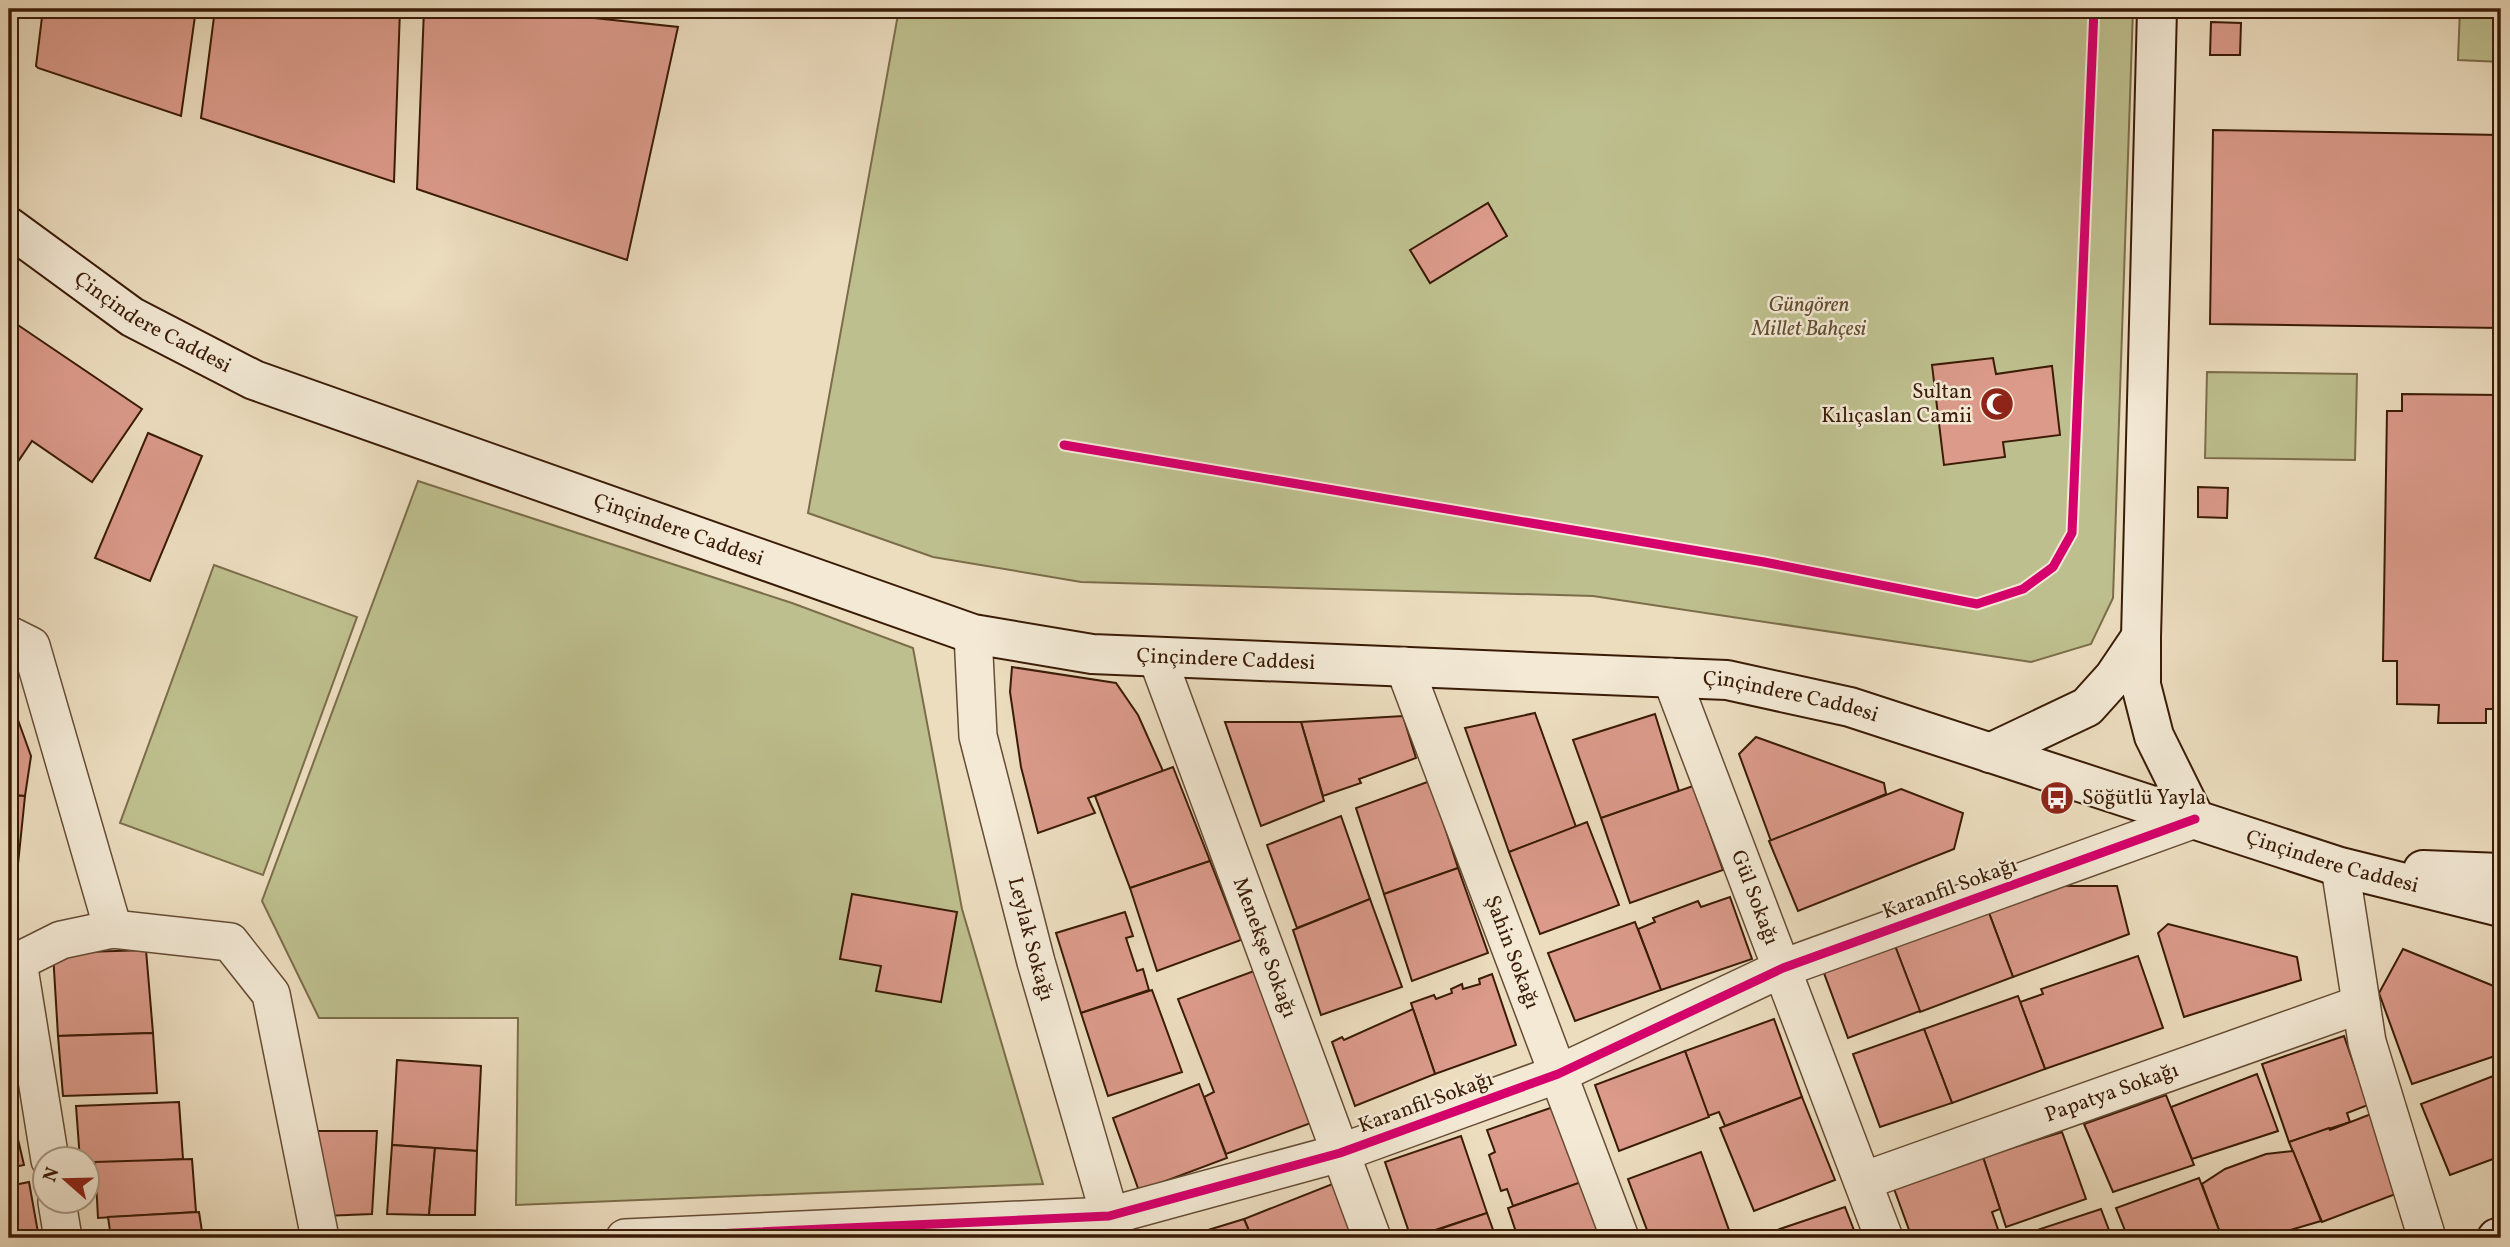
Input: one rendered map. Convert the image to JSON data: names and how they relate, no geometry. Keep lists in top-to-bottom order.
{
  "streets": {
    "main road": ["Çinçindere Caddesi"],
    "street": [
      "Karanfil Sokağı",
      "Gül Sokağı",
      "Leylak Sokağı",
      "Menekşe Sokağı",
      "Şahin Sokağı",
      "Papatya Sokağı"
    ]
  },
  "crossings": [
    ["Çinçindere Caddesi", "Karanfil Sokağı"],
    ["Çinçindere Caddesi", "Gül Sokağı"],
    ["Çinçindere Caddesi", "Leylak Sokağı"],
    ["Çinçindere Caddesi", "Menekşe Sokağı"],
    ["Çinçindere Caddesi", "Şahin Sokağı"],
    ["Karanfil Sokağı", "Gül Sokağı"],
    ["Karanfil Sokağı", "Leylak Sokağı"],
    ["Karanfil Sokağı", "Menekşe Sokağı"],
    ["Karanfil Sokağı", "Şahin Sokağı"],
    ["Gül Sokağı", "Papatya Sokağı"]
  ],
  "parks": ["Güngören Millet Bahçesi"],
  "places": {
    "mosque": ["Sultan Kılıçaslan Camii"],
    "bus stop": ["Söğütlü Yayla"]
  },
  "north": "left"
}
